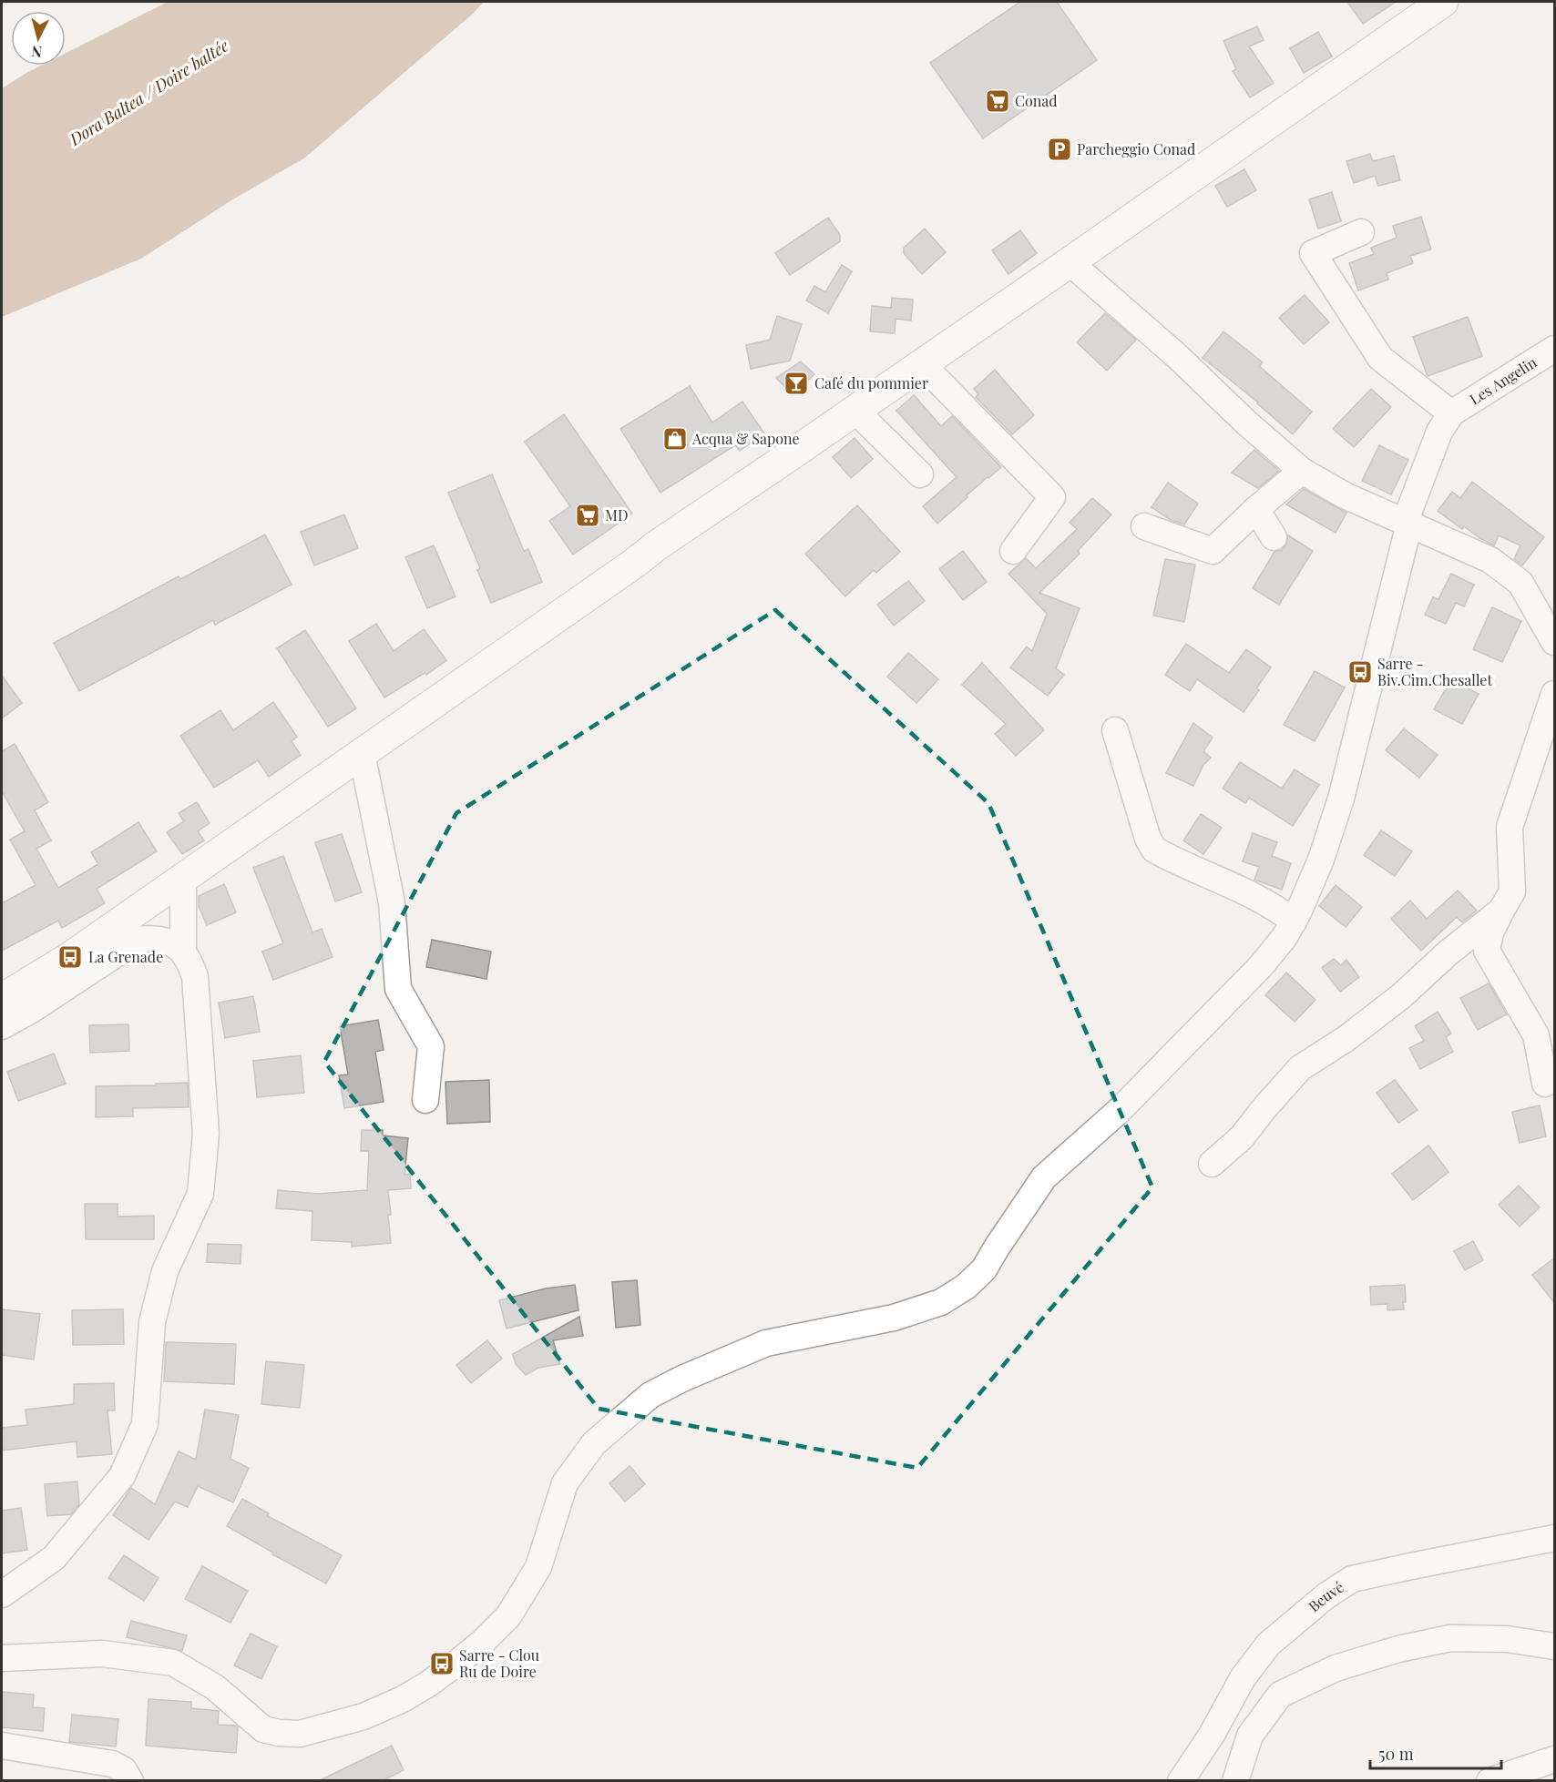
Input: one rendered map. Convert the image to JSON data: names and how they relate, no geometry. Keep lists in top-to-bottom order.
{
  "streets": {
    "street": ["Les Angelin", "Beuvé"]
  },
  "water": ["Dora Baltea / Doire baltée"],
  "places": {
    "supermarket": ["Conad", "MD"],
    "parking": ["Parcheggio Conad"],
    "bar": ["Café du pommier"],
    "shop": ["Acqua & Sapone"],
    "bus stop": ["Sarre - Biv.Cim.Chesallet", "La Grenade", "Sarre - Clou Ru de Doire"]
  },
  "scale_bar": "50 m",
  "north": "bottom"
}
